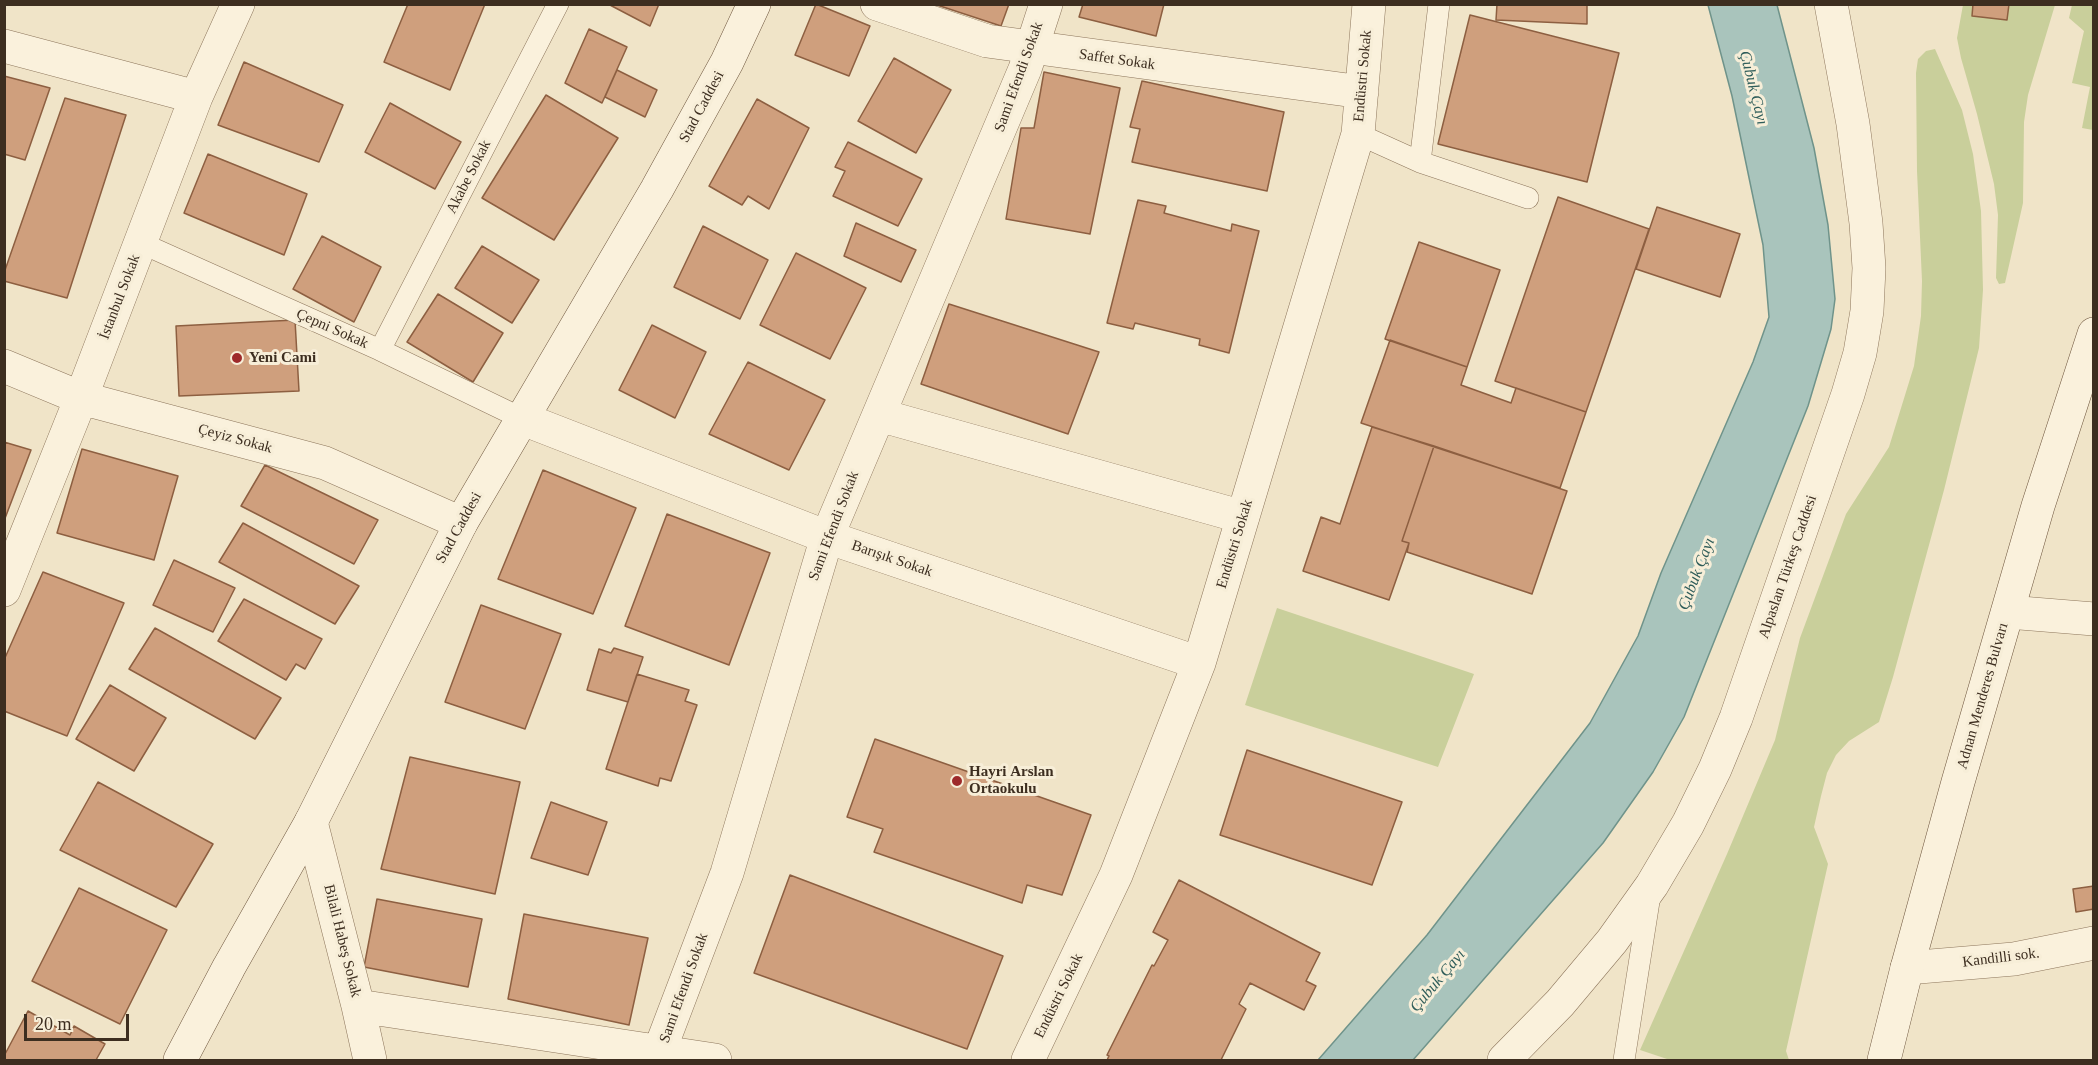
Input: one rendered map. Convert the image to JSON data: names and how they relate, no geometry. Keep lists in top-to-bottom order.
{
  "streets": {
    "street": [
      "Saffet Sokak",
      "Endüstri Sokak",
      "Sami Efendi Sokak",
      "Stad Caddesi",
      "İstanbul Sokak",
      "Çeyiz Sokak",
      "Barışık Sokak",
      "Alpaslan Türkeş Caddesi",
      "Adnan Menderes Bulvarı",
      "Bilali Habeş Sokak",
      "Kandilli sok."
    ],
    "lane": ["Akabe Sokak", "Çepni Sokak"]
  },
  "crossings": [
    ["Saffet Sokak", "Endüstri Sokak"],
    ["Saffet Sokak", "Sami Efendi Sokak"],
    ["Endüstri Sokak", "Barışık Sokak"],
    ["Sami Efendi Sokak", "Barışık Sokak"],
    ["Stad Caddesi", "Çepni Sokak"],
    ["Stad Caddesi", "Çeyiz Sokak"],
    ["Stad Caddesi", "Barışık Sokak"],
    ["Stad Caddesi", "Bilali Habeş Sokak"],
    ["Akabe Sokak", "Çepni Sokak"],
    ["İstanbul Sokak", "Çepni Sokak"],
    ["İstanbul Sokak", "Çeyiz Sokak"],
    ["Çepni Sokak", "Barışık Sokak"],
    ["Adnan Menderes Bulvarı", "Kandilli sok."]
  ],
  "water": ["Çubuk Çayı"],
  "places": ["Yeni Cami", "Hayri Arslan Ortaokulu"],
  "scale_bar": "20 m"
}
